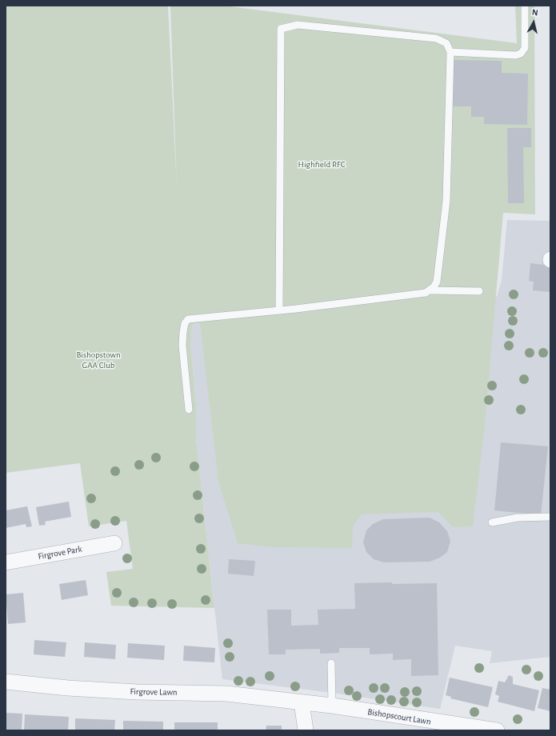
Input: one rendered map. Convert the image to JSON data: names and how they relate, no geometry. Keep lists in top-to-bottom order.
{
  "streets": {
    "street": ["Firgrove Park", "Firgrove Lawn", "Bishopscourt Lawn"]
  },
  "crossings": [
    ["Firgrove Lawn", "Bishopscourt Lawn"]
  ],
  "parks": ["Highfield RFC", "Bishopstown GAA Club"],
  "north": "top"
}
